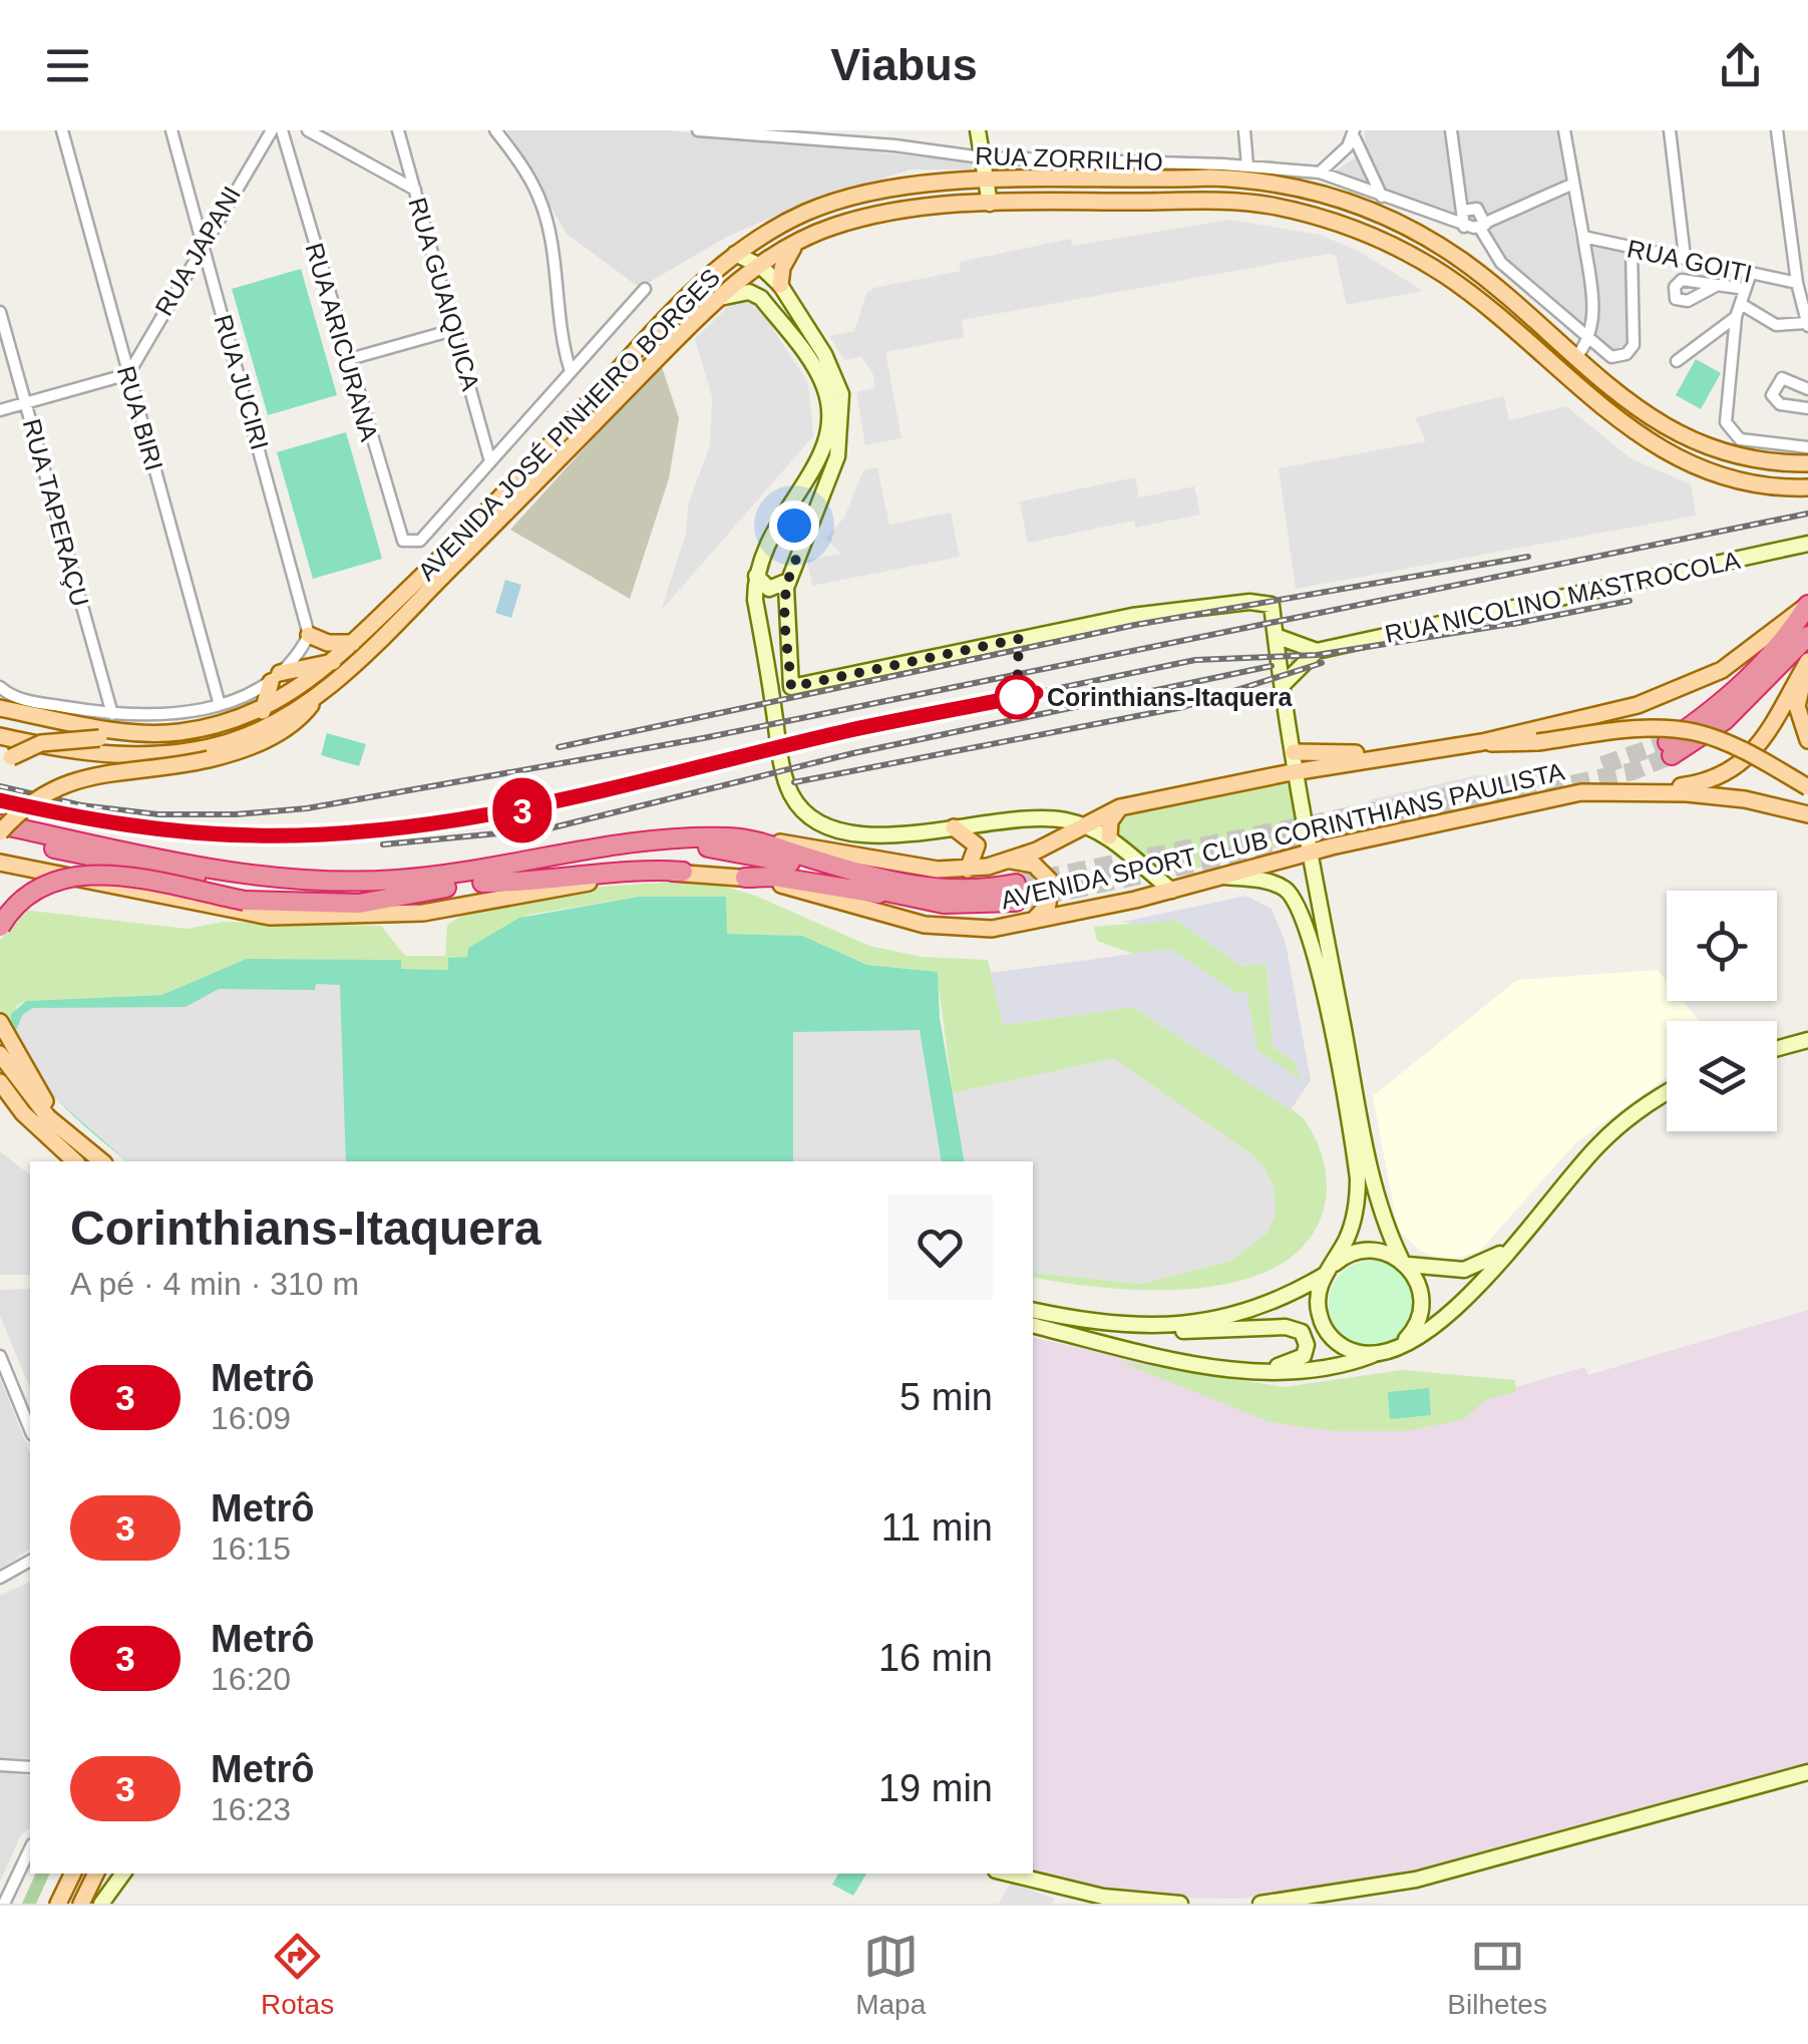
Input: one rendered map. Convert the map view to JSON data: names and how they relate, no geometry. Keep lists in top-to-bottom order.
{
  "streets": {
    "highway": ["AVENIDA SPORT CLUB CORINTHIANS PAULISTA"],
    "main road": ["AVENIDA JOSÉ PINHEIRO BORGES"],
    "street": [
      "RUA ZORRILHO",
      "RUA JAPANI",
      "RUA GOITI",
      "RUA GUAIQUICA",
      "RUA ARICURANA",
      "RUA JUCIRI",
      "RUA BIRI",
      "RUA TAPERAÇU",
      "RUA NICOLINO MASTROCOLA"
    ]
  },
  "crossings": [
    ["RUA JAPANI", "RUA JUCIRI"],
    ["RUA JAPANI", "RUA BIRI"],
    ["RUA GUAIQUICA", "RUA ARICURANA"]
  ],
  "places": ["Corinthians-Itaquera"],
  "lines": ["metro line 3"],
  "page": {
    "header": "Viabus",
    "on_map": "3",
    "heading": ["Corinthians-Itaquera", "A pé · 4 min · 310 m"],
    "list": [
      {
        "mark": "3",
        "name": "Metrô",
        "note": "16:09",
        "value": "5 min"
      },
      {
        "mark": "3",
        "name": "Metrô",
        "note": "16:15",
        "value": "11 min"
      },
      {
        "mark": "3",
        "name": "Metrô",
        "note": "16:20",
        "value": "16 min"
      },
      {
        "mark": "3",
        "name": "Metrô",
        "note": "16:23",
        "value": "19 min"
      }
    ],
    "tabs": ["Rotas", "Mapa", "Bilhetes"]
  }
}
